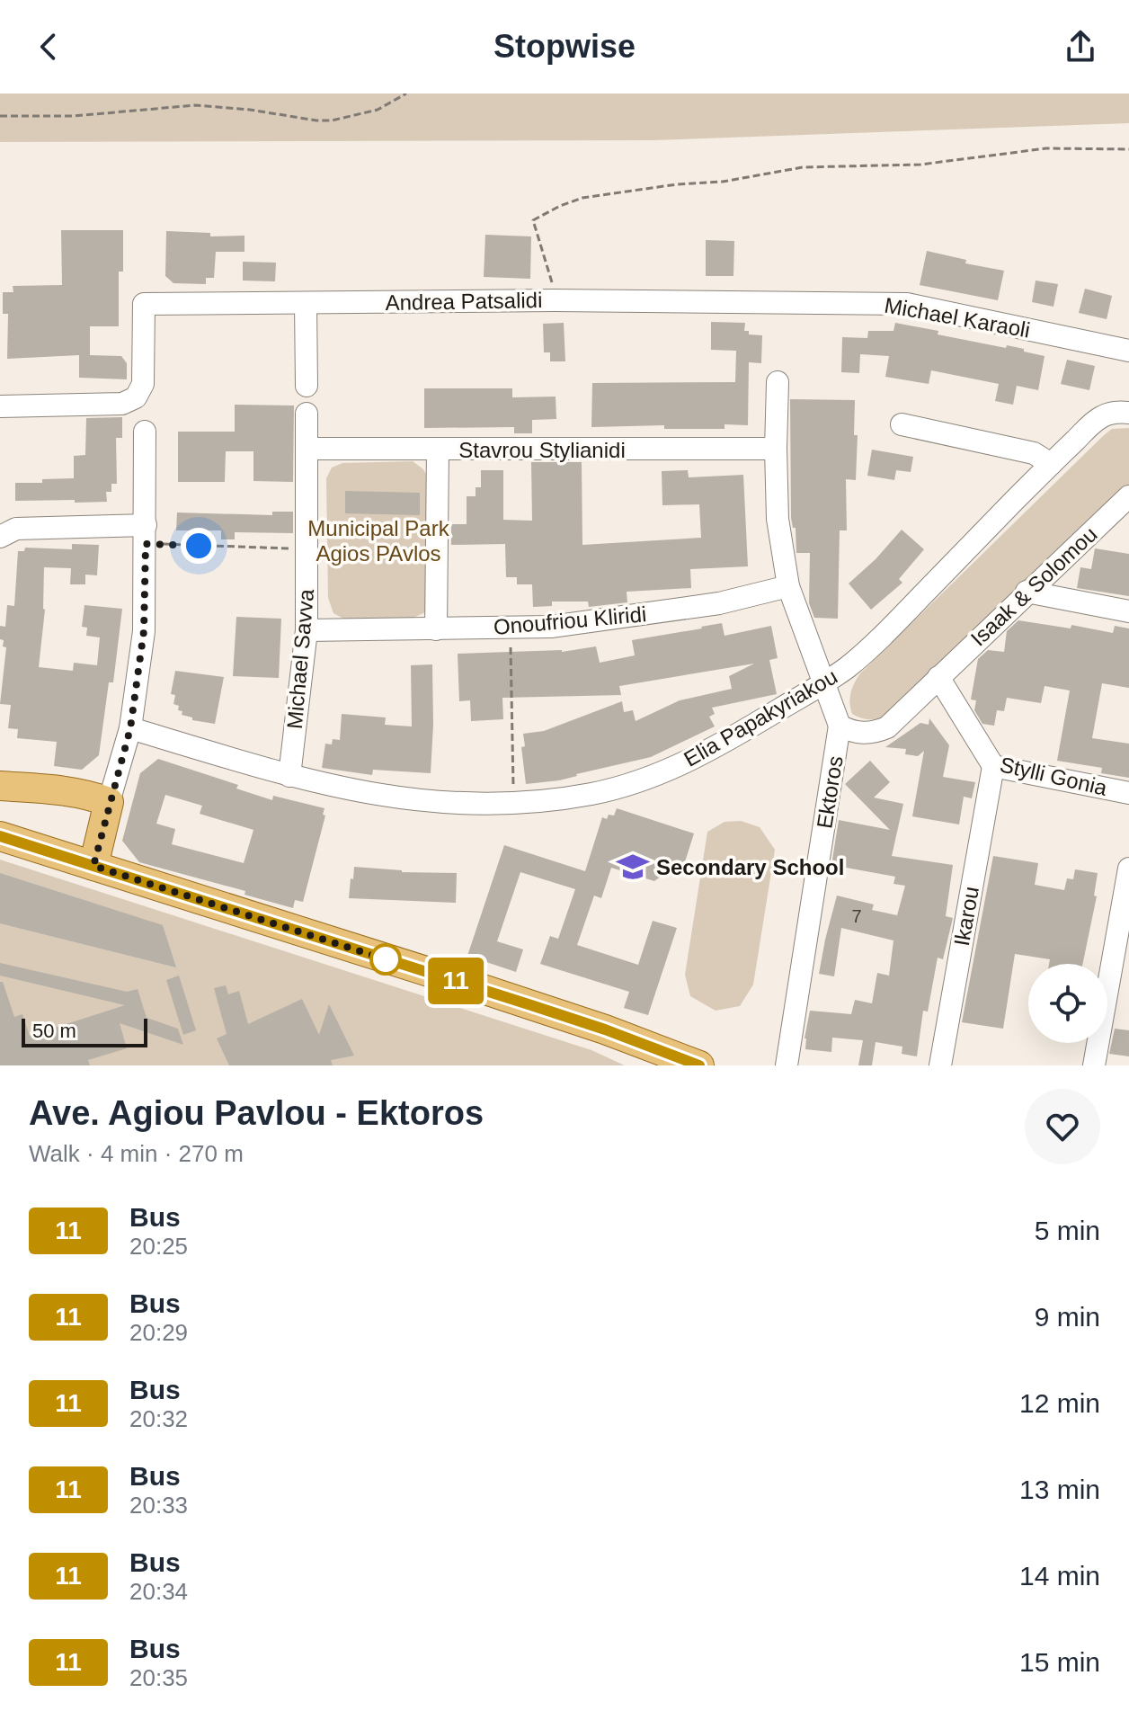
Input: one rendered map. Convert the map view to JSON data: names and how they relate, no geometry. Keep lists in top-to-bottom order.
{
  "streets": {
    "street": [
      "Andrea Patsalidi",
      "Michael Karaoli",
      "Stavrou Stylianidi",
      "Isaak & Solomou",
      "Onoufriou Kliridi",
      "Michael Savva",
      "Elia Papakyriakou",
      "Stylli Gonia",
      "Ektoros",
      "Ikarou"
    ]
  },
  "crossings": [
    ["Andrea Patsalidi", "Michael Karaoli"],
    ["Stavrou Stylianidi", "Michael Savva"],
    ["Isaak & Solomou", "Stylli Gonia"],
    ["Isaak & Solomou", "Ektoros"],
    ["Onoufriou Kliridi", "Michael Savva"],
    ["Michael Savva", "Elia Papakyriakou"],
    ["Stylli Gonia", "Ektoros"],
    ["Stylli Gonia", "Ikarou"]
  ],
  "parks": ["Municipal Park Agios PAvlos"],
  "places": {
    "school or university": ["Secondary School"]
  },
  "lines": ["bus line 11"],
  "house_numbers": ["7"],
  "scale_bar": "50 m",
  "page": {
    "header": "Stopwise",
    "on_map": "11",
    "scale": "50 m",
    "heading": ["Ave. Agiou Pavlou - Ektoros", "Walk · 4 min · 270 m"],
    "list": [
      {
        "mark": "11",
        "name": "Bus",
        "note": "20:25",
        "value": "5 min"
      },
      {
        "mark": "11",
        "name": "Bus",
        "note": "20:29",
        "value": "9 min"
      },
      {
        "mark": "11",
        "name": "Bus",
        "note": "20:32",
        "value": "12 min"
      },
      {
        "mark": "11",
        "name": "Bus",
        "note": "20:33",
        "value": "13 min"
      },
      {
        "mark": "11",
        "name": "Bus",
        "note": "20:34",
        "value": "14 min"
      },
      {
        "mark": "11",
        "name": "Bus",
        "note": "20:35",
        "value": "15 min"
      }
    ]
  }
}
